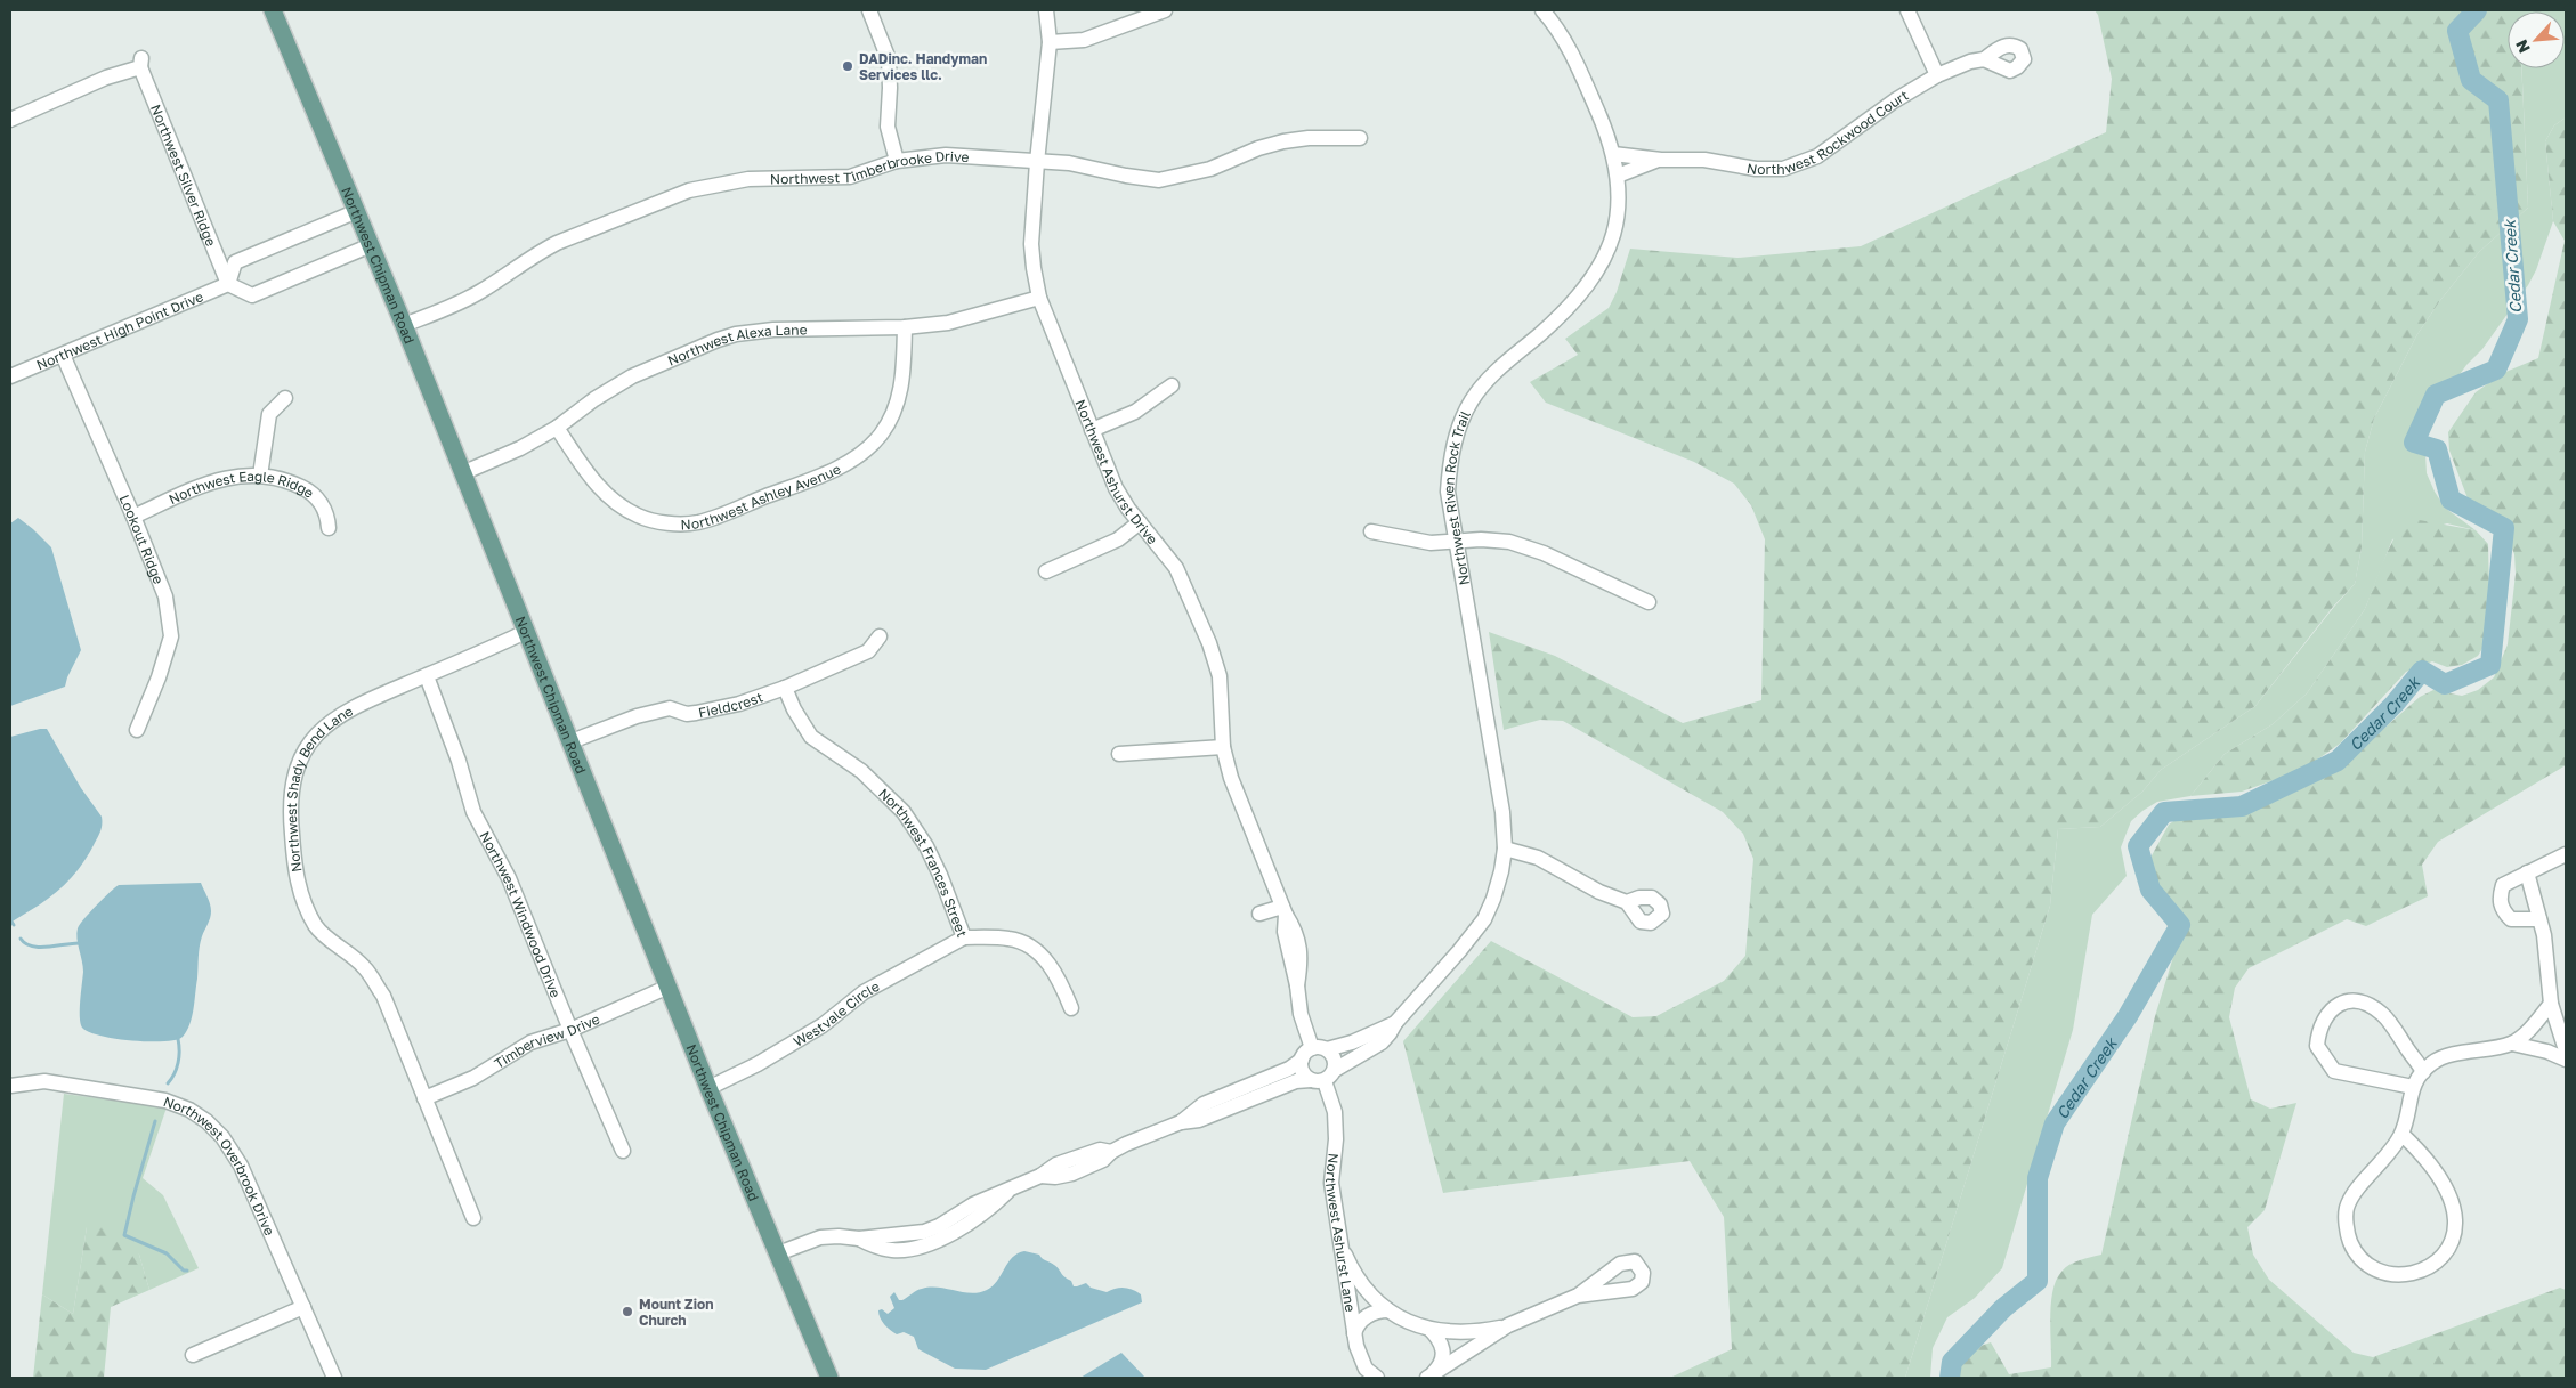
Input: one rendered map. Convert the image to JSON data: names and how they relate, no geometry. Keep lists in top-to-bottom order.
{
  "streets": {
    "main road": ["Northwest Chipman Road"],
    "street": [
      "Northwest Rockwood Court",
      "Northwest Timberbrooke Drive",
      "Northwest Silver Ridge",
      "Northwest High Point Drive",
      "Northwest Alexa Lane",
      "Northwest Ashurst Drive",
      "Northwest Ashley Avenue",
      "Northwest Riven Rock Trail",
      "Northwest Eagle Ridge",
      "Lookout Ridge",
      "Fieldcrest",
      "Northwest Shady Bend Lane",
      "Northwest Frances Street",
      "Northwest Windwood Drive",
      "Westvale Circle",
      "Timberview Drive",
      "Northwest Overbrook Drive",
      "Northwest Ashurst Lane"
    ]
  },
  "crossings": [
    ["Northwest Rockwood Court", "Northwest Riven Rock Trail"],
    ["Northwest Timberbrooke Drive", "Northwest Chipman Road"],
    ["Northwest Timberbrooke Drive", "Northwest Ashurst Drive"],
    ["Northwest Silver Ridge", "Northwest High Point Drive"],
    ["Northwest Chipman Road", "Northwest Alexa Lane"],
    ["Northwest Chipman Road", "Northwest Riven Rock Trail"],
    ["Northwest Chipman Road", "Fieldcrest"],
    ["Northwest Chipman Road", "Northwest Shady Bend Lane"],
    ["Northwest Chipman Road", "Westvale Circle"],
    ["Northwest Chipman Road", "Timberview Drive"],
    ["Northwest High Point Drive", "Lookout Ridge"],
    ["Northwest Alexa Lane", "Northwest Ashurst Drive"],
    ["Northwest Alexa Lane", "Northwest Ashley Avenue"],
    ["Northwest Ashurst Drive", "Northwest Riven Rock Trail"],
    ["Northwest Ashurst Drive", "Northwest Ashurst Lane"],
    ["Northwest Riven Rock Trail", "Northwest Ashurst Lane"],
    ["Northwest Eagle Ridge", "Lookout Ridge"],
    ["Fieldcrest", "Northwest Frances Street"],
    ["Northwest Shady Bend Lane", "Northwest Windwood Drive"],
    ["Northwest Shady Bend Lane", "Timberview Drive"],
    ["Northwest Frances Street", "Westvale Circle"],
    ["Northwest Windwood Drive", "Timberview Drive"]
  ],
  "water": ["Cedar Creek"],
  "places": ["DADinc. Handyman Services llc.", "Mount Zion Church"],
  "north": "bottom left"
}
